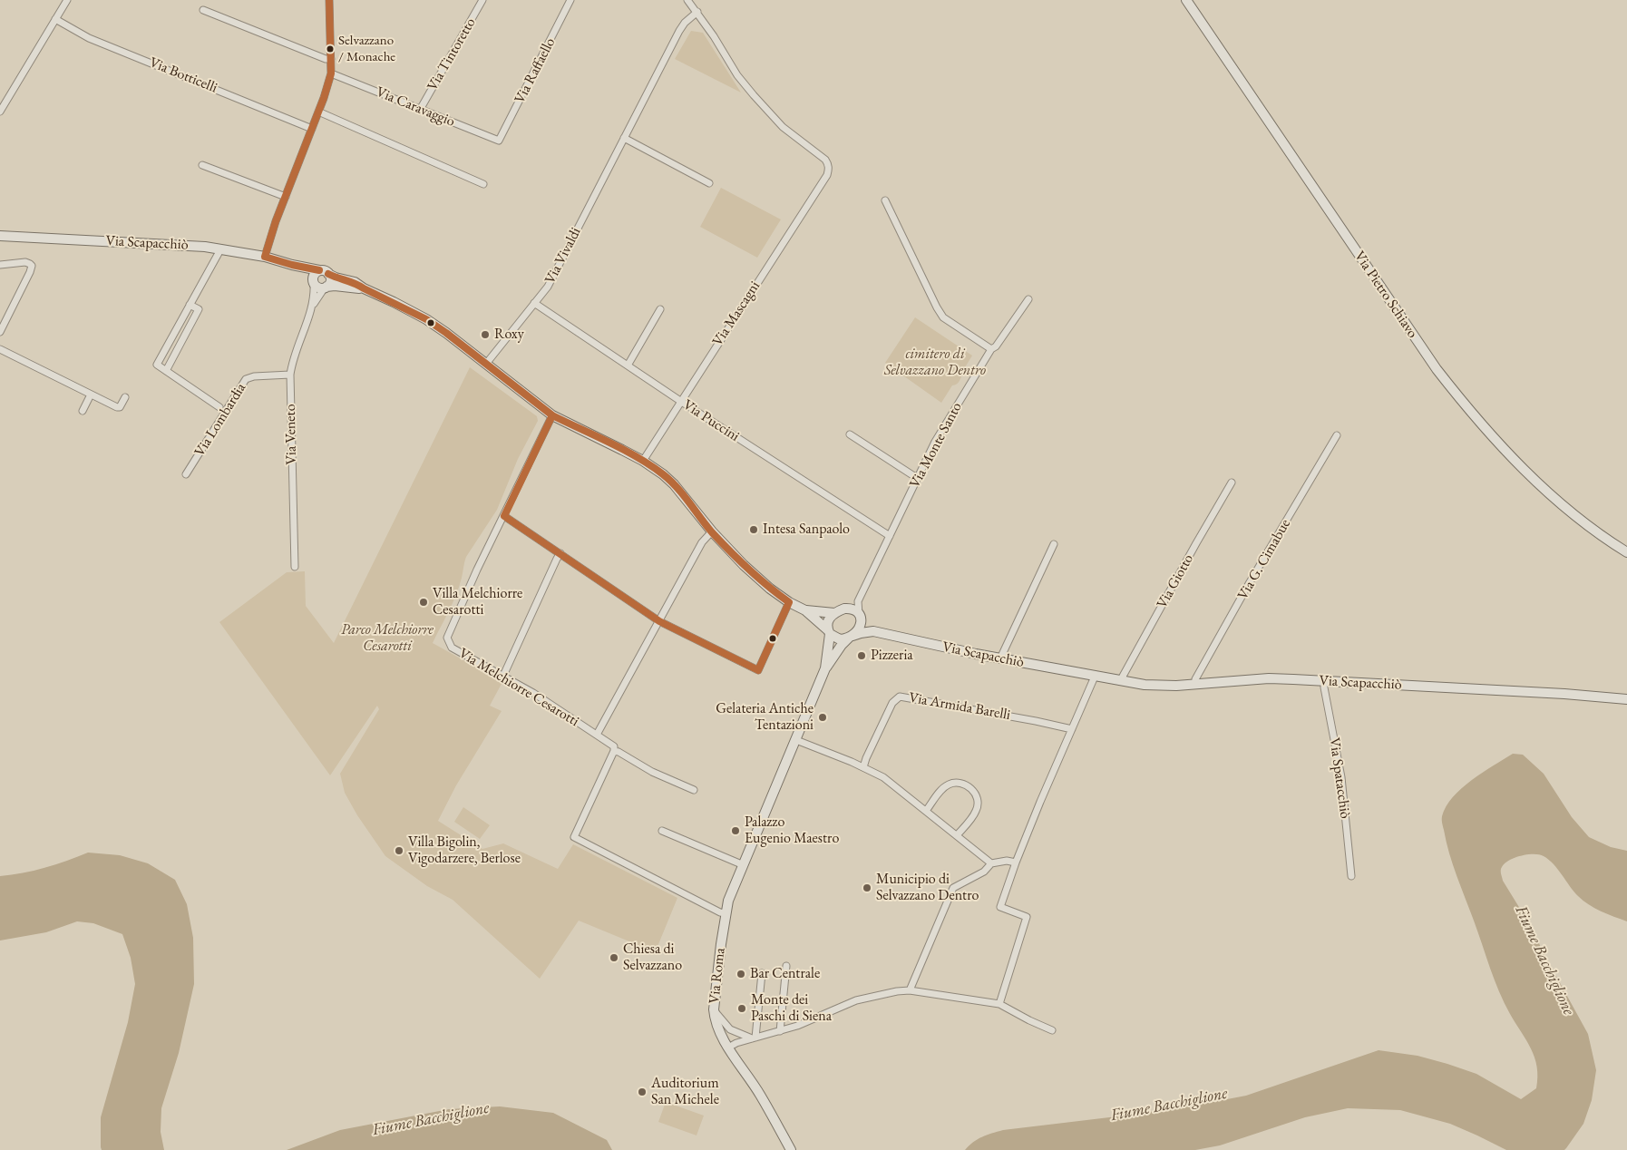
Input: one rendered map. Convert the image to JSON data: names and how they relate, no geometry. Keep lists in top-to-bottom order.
{
  "streets": {
    "street": [
      "Via Tintoretto",
      "Via Raffaello",
      "Via Botticelli",
      "Via Caravaggio",
      "Via Scapacchiò",
      "Via Vivaldi",
      "Via Pietro Schiavo",
      "Via Mascagni",
      "Via Lombardia",
      "Via Puccini",
      "Via Veneto",
      "Via Monte Santo",
      "Via G. Cimabue",
      "Via Giotto",
      "Via Melchiorre Cesarotti",
      "Via Armida Barelli",
      "Via Spatacchiò",
      "Via Roma"
    ]
  },
  "crossings": [
    ["Via Tintoretto", "Via Caravaggio"],
    ["Via Raffaello", "Via Caravaggio"],
    ["Via Scapacchiò", "Via Vivaldi"],
    ["Via Scapacchiò", "Via Mascagni"],
    ["Via Scapacchiò", "Via Veneto"],
    ["Via Scapacchiò", "Via Monte Santo"],
    ["Via Scapacchiò", "Via G. Cimabue"],
    ["Via Scapacchiò", "Via Giotto"],
    ["Via Scapacchiò", "Via Melchiorre Cesarotti"],
    ["Via Scapacchiò", "Via Spatacchiò"],
    ["Via Scapacchiò", "Via Roma"],
    ["Via Vivaldi", "Via Mascagni"],
    ["Via Vivaldi", "Via Puccini"],
    ["Via Mascagni", "Via Puccini"],
    ["Via Lombardia", "Via Veneto"],
    ["Via Puccini", "Via Monte Santo"],
    ["Via Monte Santo", "Via Roma"]
  ],
  "water": ["Fiume Bacchiglione"],
  "parks": ["cimitero di Selvazzano Dentro", "Parco Melchiorre Cesarotti"],
  "places": [
    "Selvazzano / Monache",
    "Roxy",
    "Intesa Sanpaolo",
    "Villa Melchiorre Cesarotti",
    "Pizzeria",
    "Gelateria Antiche Tentazioni",
    "Palazzo Eugenio Maestro",
    "Villa Bigolin, Vigodarzere, Berlose",
    "Municipio di Selvazzano Dentro",
    "Chiesa di Selvazzano",
    "Bar Centrale",
    "Monte dei Paschi di Siena",
    "Auditorium San Michele"
  ]
}
